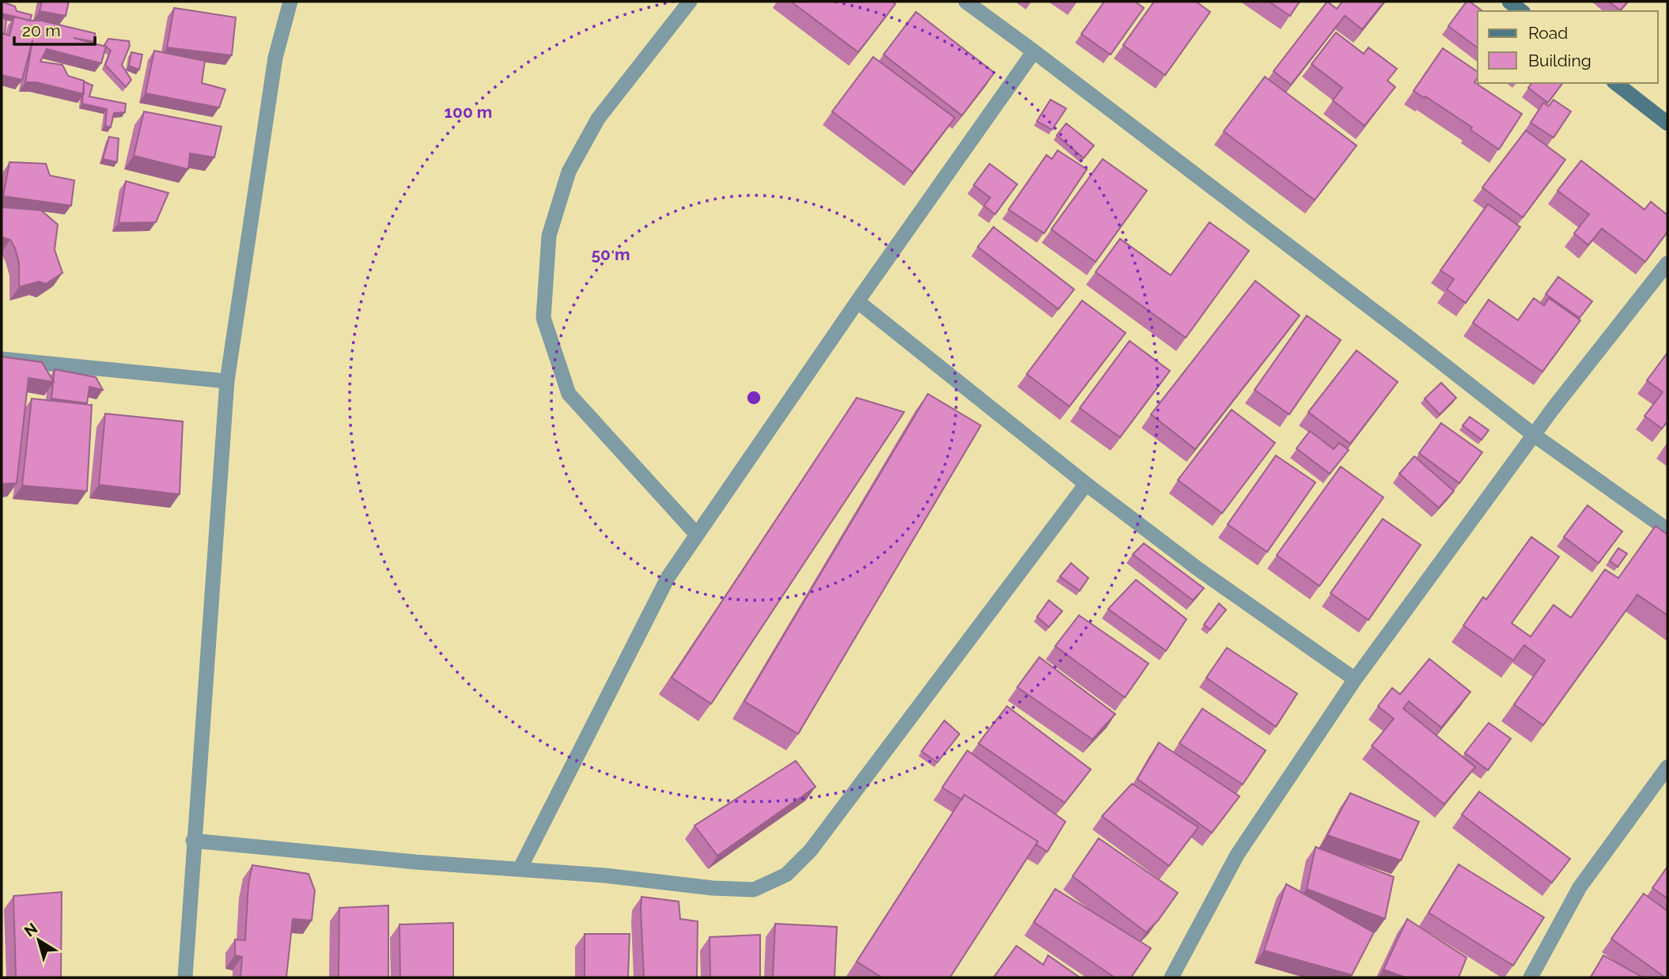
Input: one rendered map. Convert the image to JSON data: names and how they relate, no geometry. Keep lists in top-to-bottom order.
{
  "legend": ["Road", "Building"],
  "scale_bar": "20 m",
  "north": "top left",
  "rings": ["100 m", "50 m"]
}
